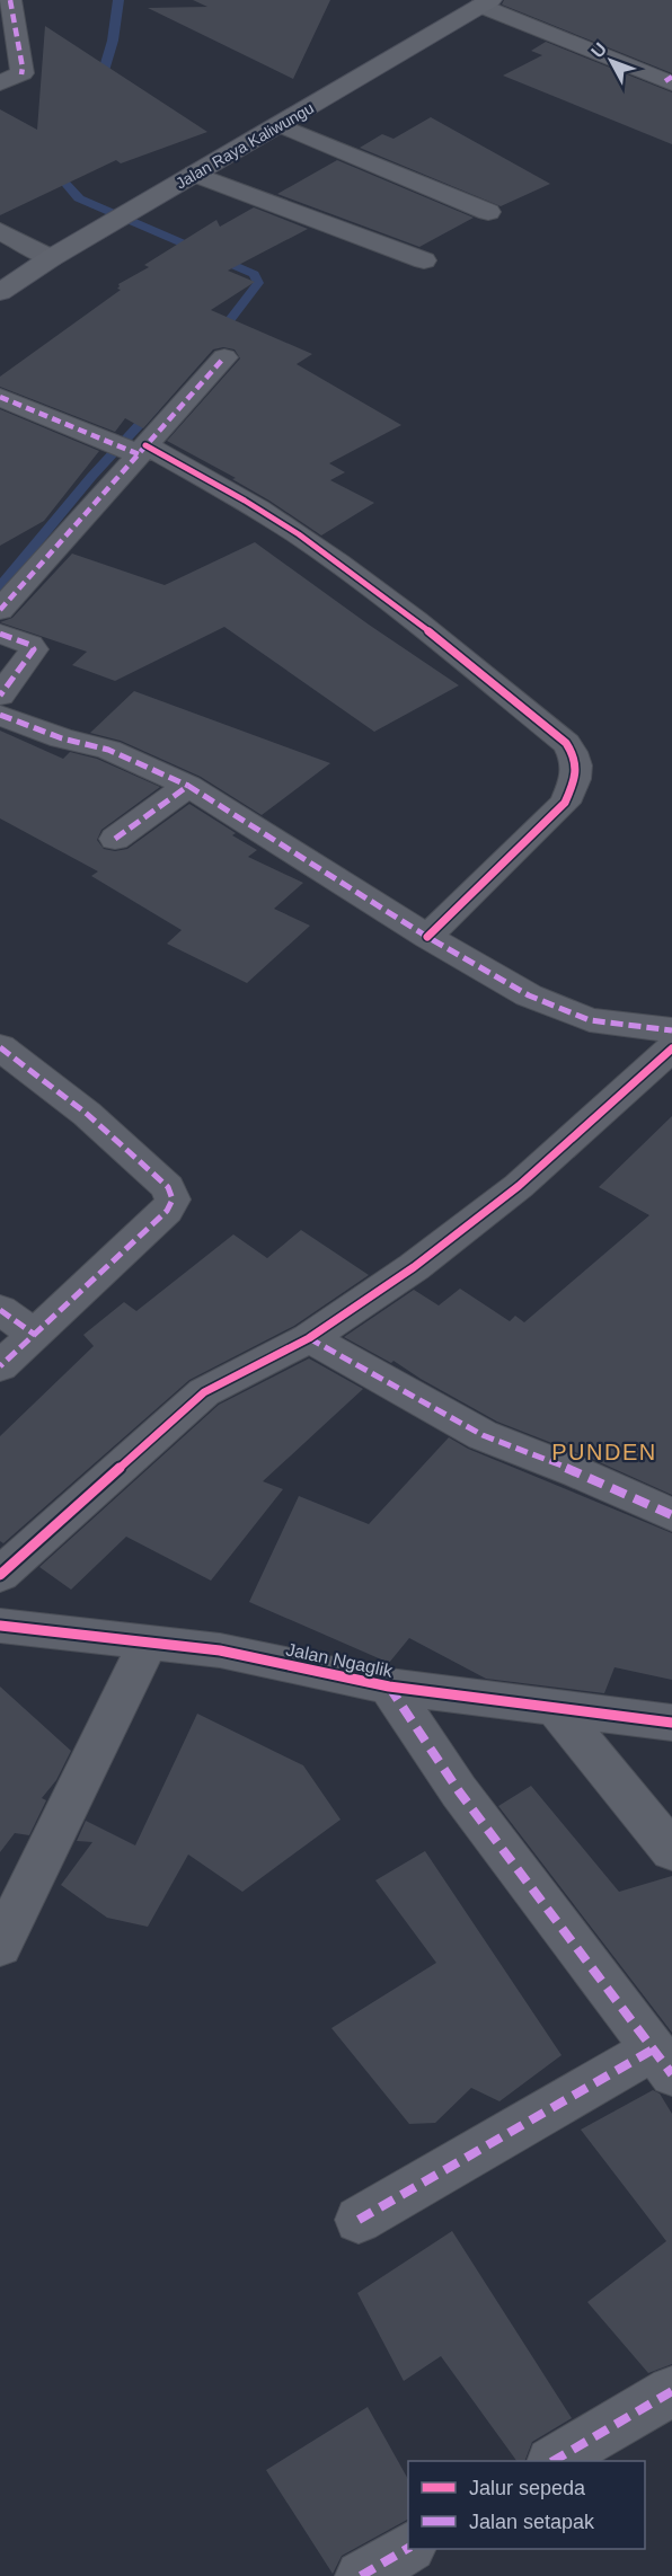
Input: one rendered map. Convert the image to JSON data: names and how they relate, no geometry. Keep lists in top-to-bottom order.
{
  "streets": {
    "main road": ["Jalan Raya Kaliwungu"],
    "street": ["Jalan Ngaglik"]
  },
  "districts": ["PUNDEN"],
  "legend": ["Jalur sepeda", "Jalan setapak"],
  "north": "top left"
}
